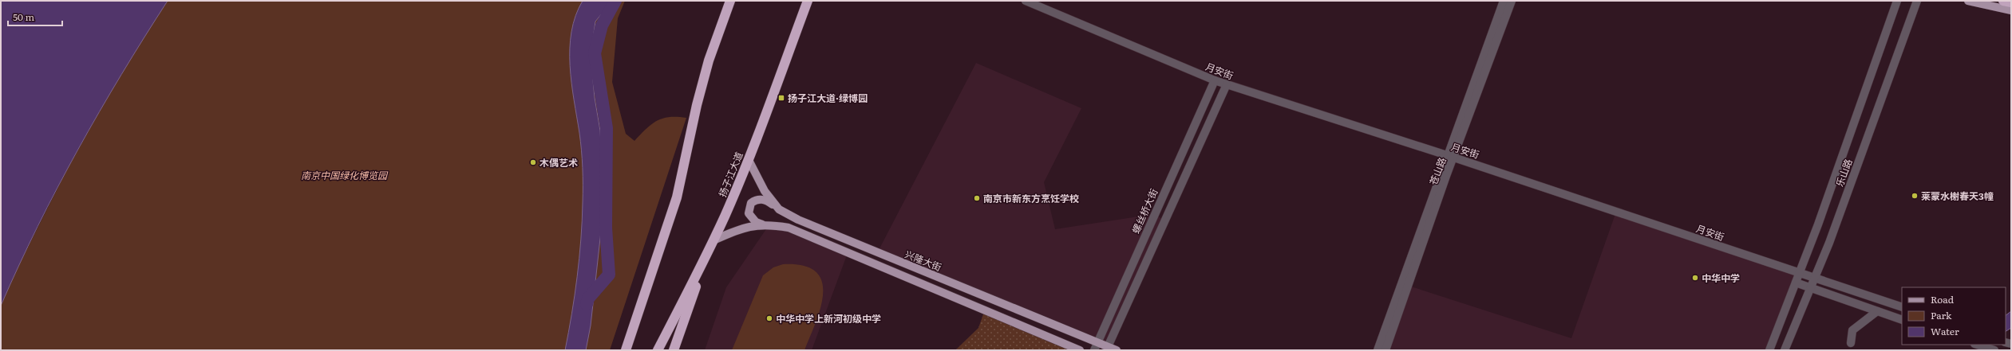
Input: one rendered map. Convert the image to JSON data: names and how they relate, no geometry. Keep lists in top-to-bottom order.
{
  "streets": {
    "highway": ["扬子江大道"],
    "main road": ["兴隆大街"],
    "street": [
      "月安街",
      "苍山路",
      "乐山路",
      "螺丝桥大街"
    ]
  },
  "crossings": [
    ["月安街", "苍山路"],
    ["月安街", "乐山路"],
    ["月安街", "螺丝桥大街"],
    ["扬子江大道", "兴隆大街"],
    ["螺丝桥大街", "兴隆大街"]
  ],
  "parks": ["南京中国绿化博览园"],
  "places": {
    "transit": ["扬子江大道·绿博园"],
    "other": [
      "木偶艺术",
      "莱蒙水榭春天3幢",
      "南京市新东方烹饪学校",
      "中华中学",
      "中华中学上新河初级中学"
    ]
  },
  "legend": ["Road", "Park", "Water"],
  "scale_bar": "50 m"
}
